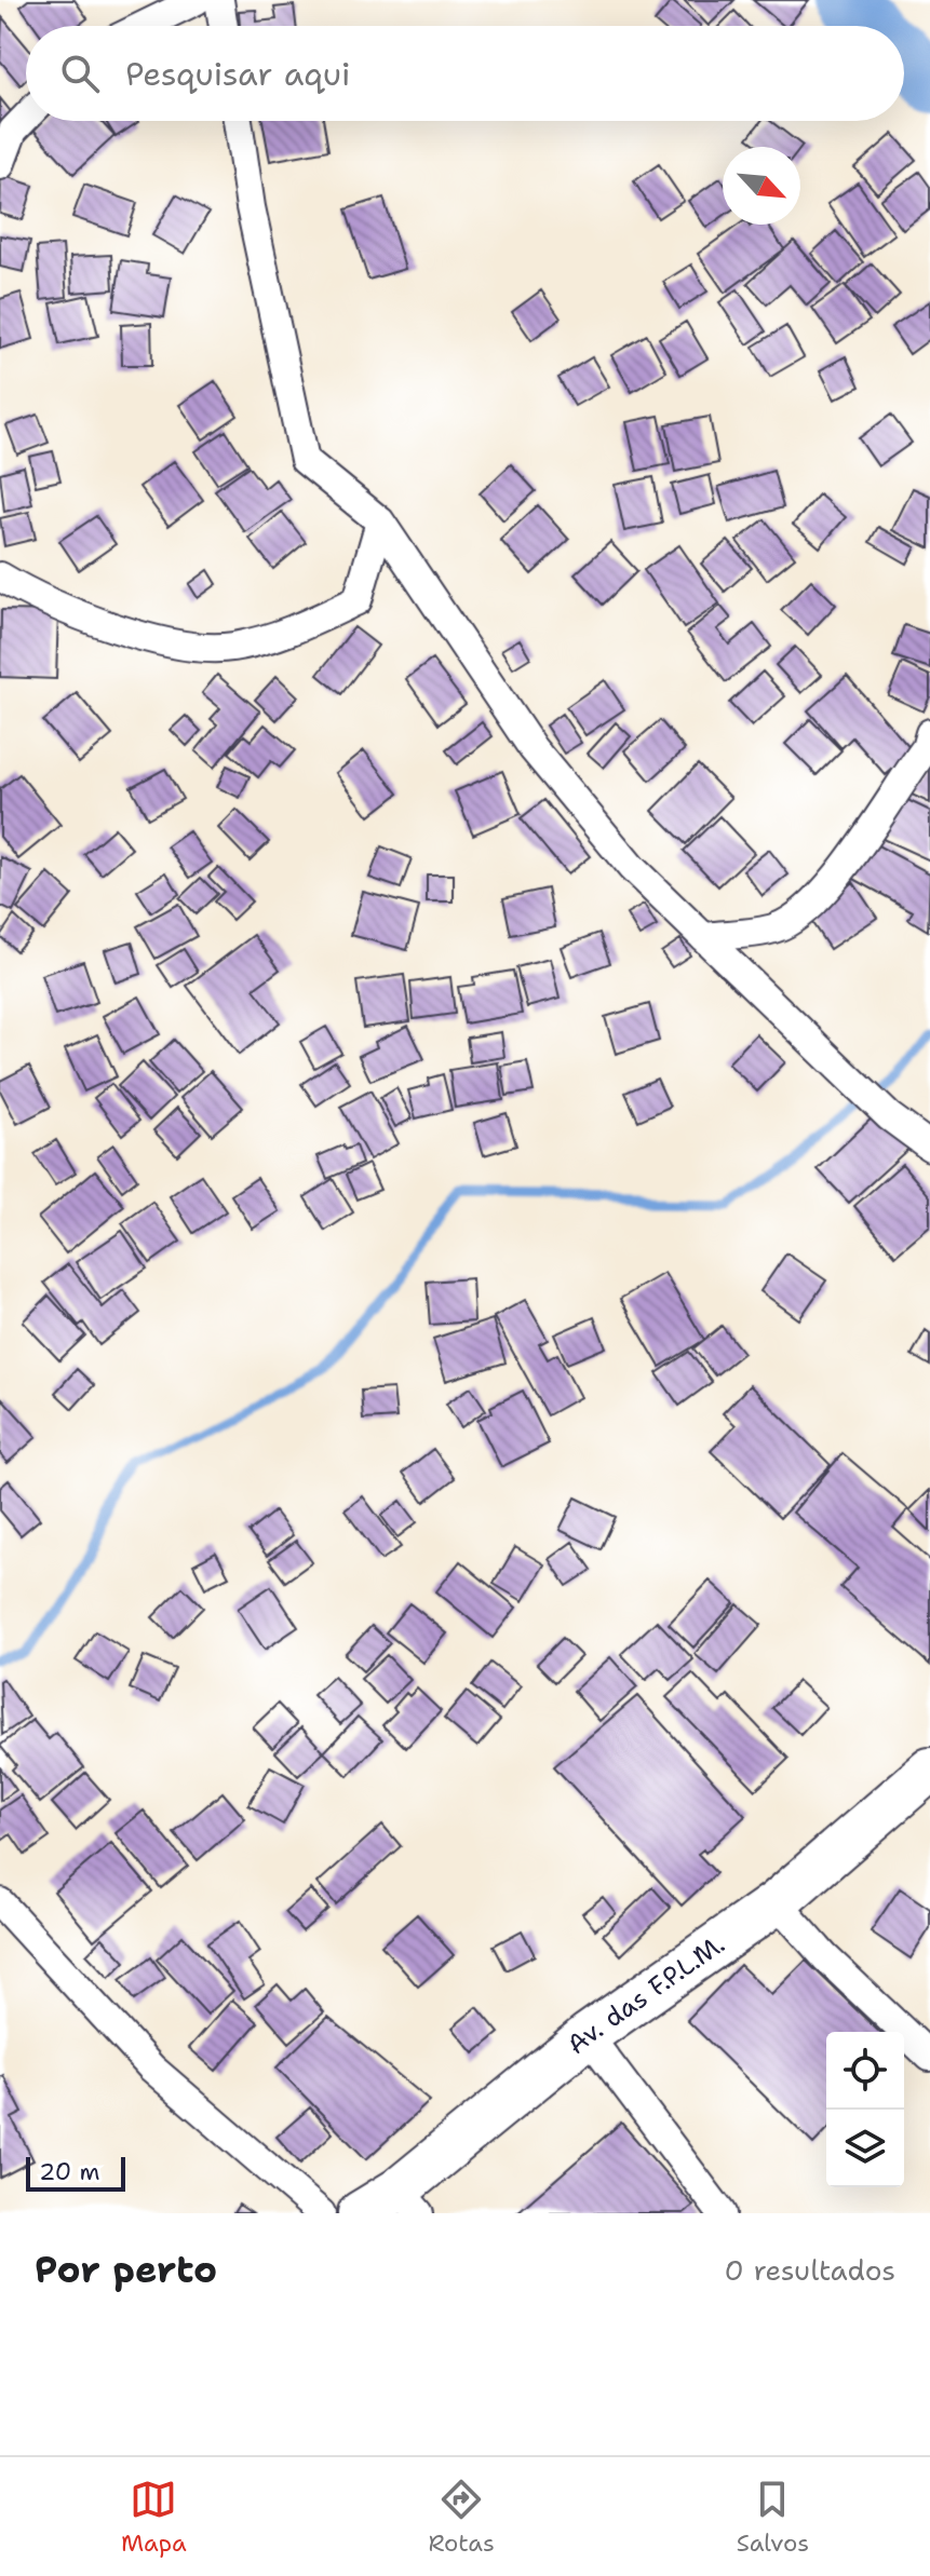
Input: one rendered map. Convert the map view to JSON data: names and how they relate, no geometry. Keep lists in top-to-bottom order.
{
  "streets": {
    "main road": ["Av. das F.P.L.M."]
  },
  "scale_bar": "20 m",
  "north": "bottom right",
  "page": {
    "search": "Pesquisar aqui",
    "scale": "20 m",
    "heading": ["Por perto", "0 resultados"],
    "nav": ["Mapa", "Rotas", "Salvos"]
  }
}
